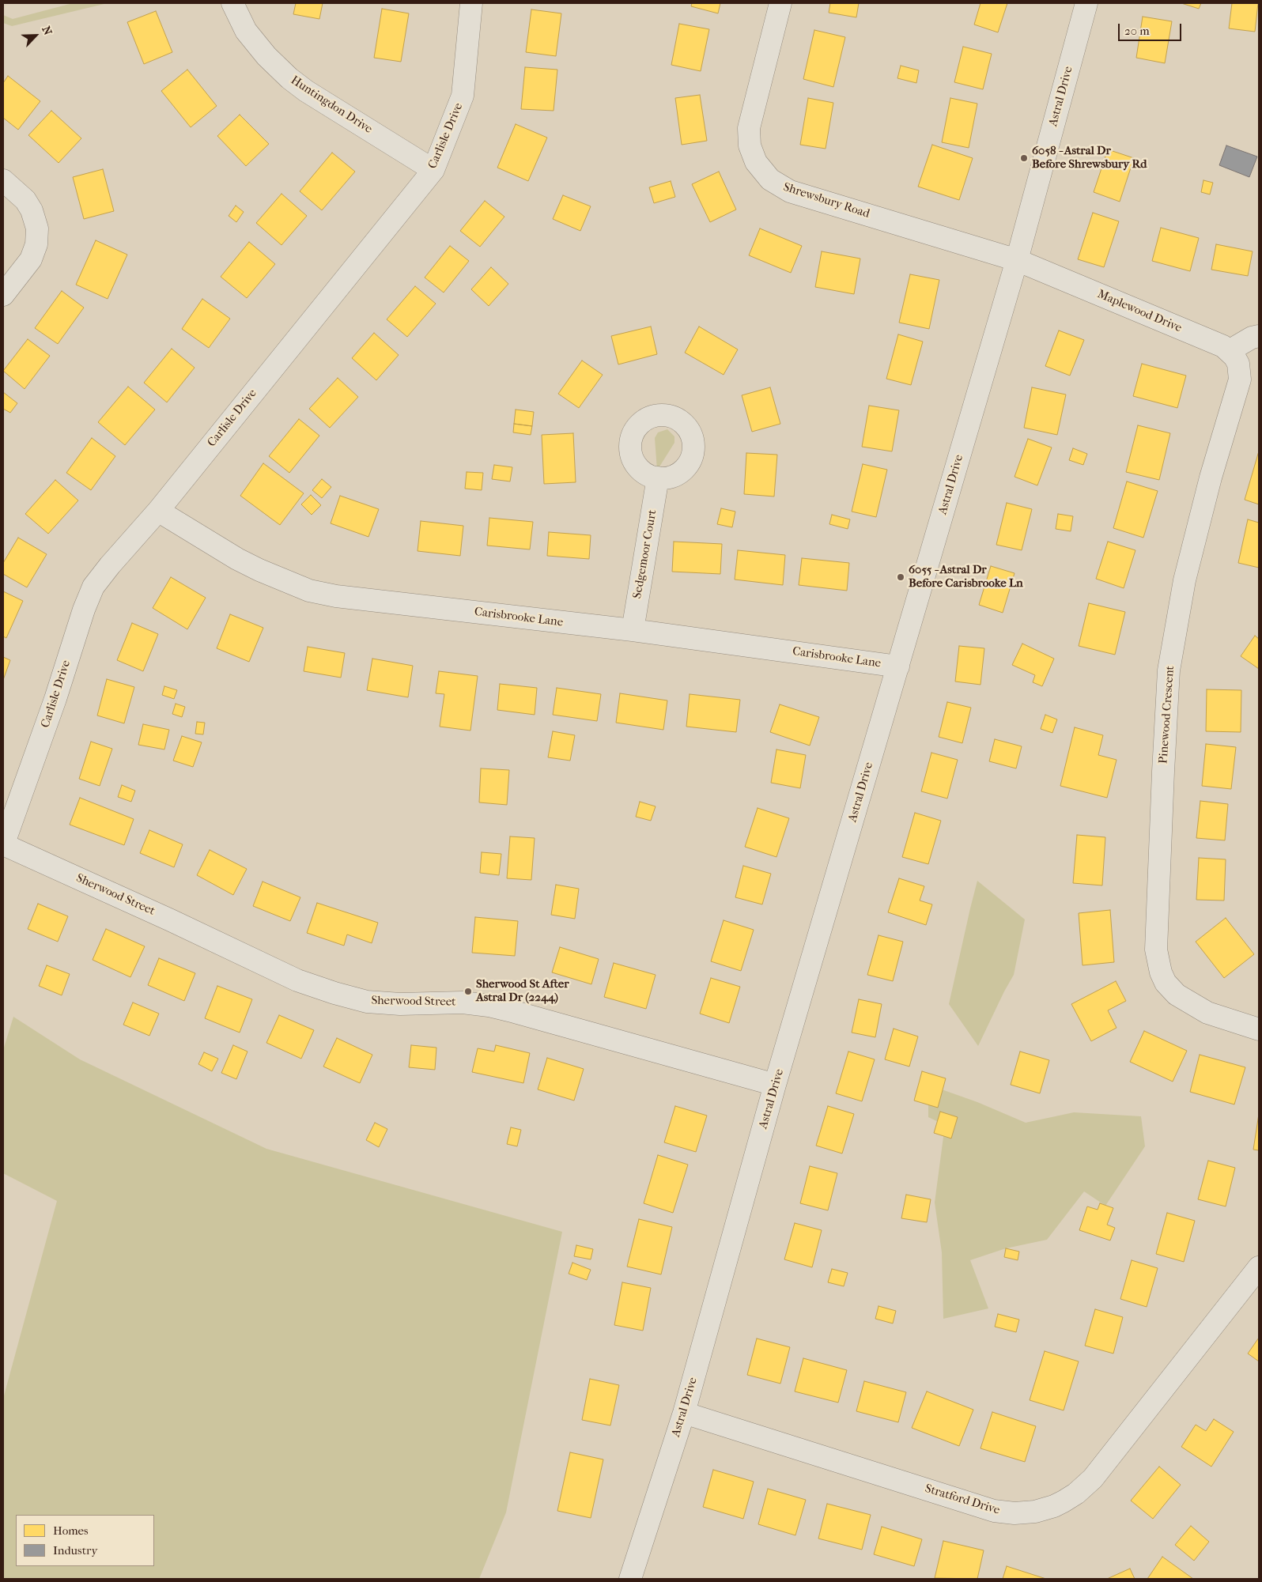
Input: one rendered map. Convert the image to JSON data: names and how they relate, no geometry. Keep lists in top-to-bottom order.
{
  "streets": {
    "street": [
      "Astral Drive",
      "Huntingdon Drive",
      "Carlisle Drive",
      "Shrewsbury Road",
      "Maplewood Drive",
      "Sedgemoor Court",
      "Carisbrooke Lane",
      "Pinewood Crescent",
      "Sherwood Street",
      "Stratford Drive"
    ]
  },
  "crossings": [
    ["Astral Drive", "Shrewsbury Road"],
    ["Astral Drive", "Maplewood Drive"],
    ["Astral Drive", "Carisbrooke Lane"],
    ["Astral Drive", "Sherwood Street"],
    ["Astral Drive", "Stratford Drive"],
    ["Huntingdon Drive", "Carlisle Drive"],
    ["Carlisle Drive", "Carisbrooke Lane"],
    ["Carlisle Drive", "Sherwood Street"],
    ["Shrewsbury Road", "Maplewood Drive"],
    ["Maplewood Drive", "Pinewood Crescent"],
    ["Sedgemoor Court", "Carisbrooke Lane"]
  ],
  "places": ["6058 - Astral Dr Before Shrewsbury Rd", "6055 - Astral Dr Before Carisbrooke Ln", "Sherwood St After Astral Dr (2244)"],
  "legend": ["Homes", "Industry"],
  "scale_bar": "20 m",
  "north": "top right"
}
